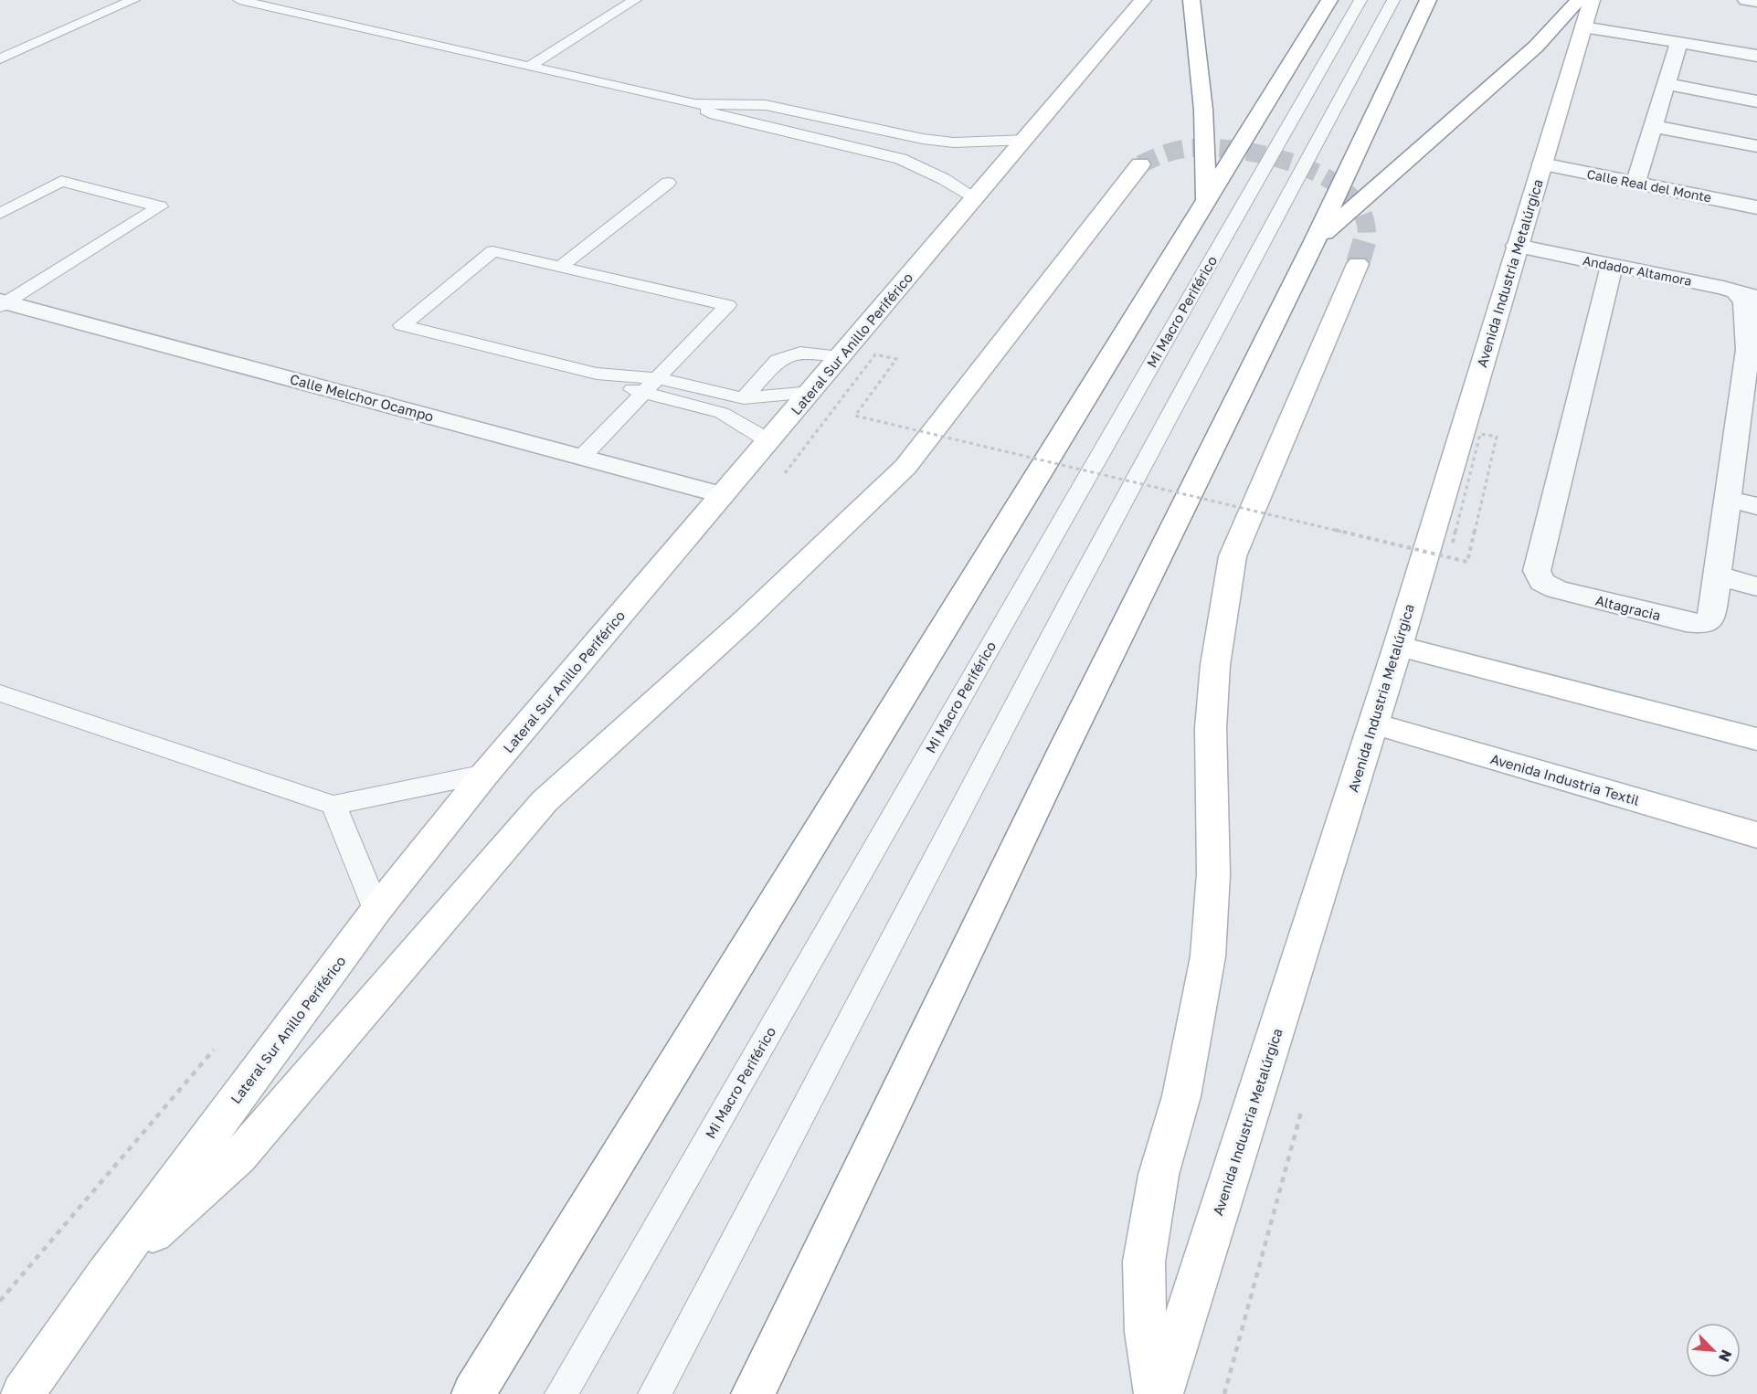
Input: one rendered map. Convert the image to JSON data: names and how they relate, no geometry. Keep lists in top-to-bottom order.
{
  "streets": {
    "main road": ["Avenida Industria Metalúrgica", "Lateral Sur Anillo Periférico", "Avenida Industria Textil"],
    "street": [
      "Calle Real del Monte",
      "Andador Altamora",
      "Calle Melchor Ocampo",
      "Altagracia"
    ],
    "lane": ["Mi Macro Periférico"]
  },
  "crossings": [
    ["Calle Real del Monte", "Avenida Industria Metalúrgica"],
    ["Andador Altamora", "Avenida Industria Metalúrgica"],
    ["Andador Altamora", "Altagracia"],
    ["Avenida Industria Metalúrgica", "Avenida Industria Textil"],
    ["Lateral Sur Anillo Periférico", "Calle Melchor Ocampo"]
  ],
  "north": "bottom right"
}
